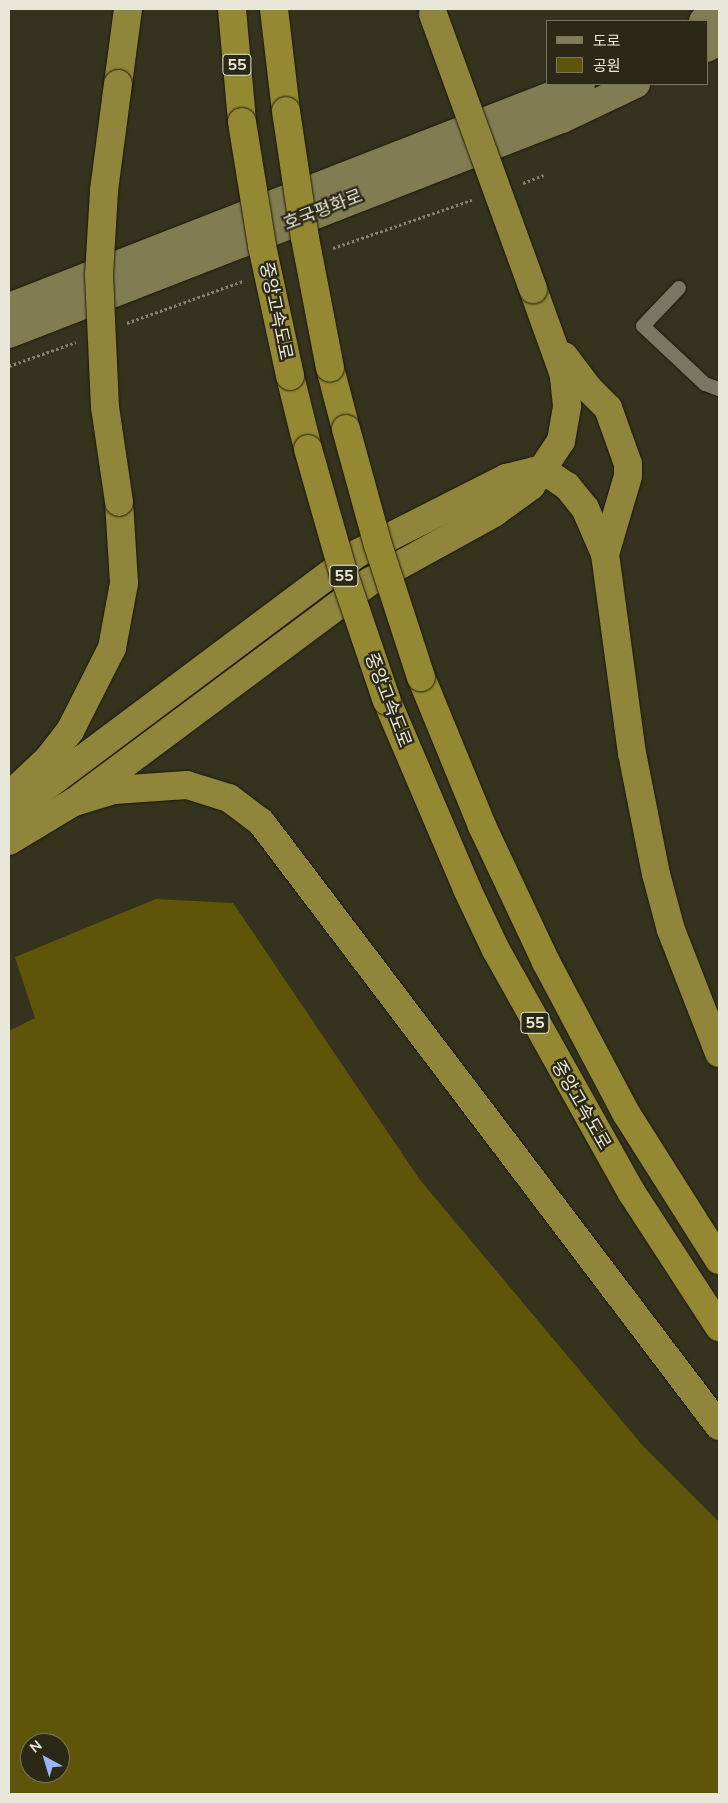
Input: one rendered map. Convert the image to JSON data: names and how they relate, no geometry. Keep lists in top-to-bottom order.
{
  "streets": {
    "highway": ["55", "중앙고속도로"],
    "main road": ["호국평화로"]
  },
  "legend": ["도로", "공원"],
  "north": "top left"
}
